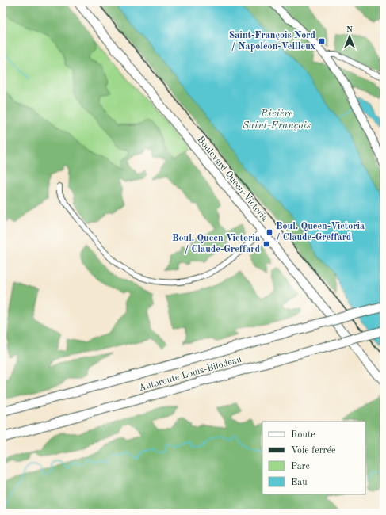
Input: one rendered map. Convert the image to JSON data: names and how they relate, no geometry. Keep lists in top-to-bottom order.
{
  "streets": {
    "highway": ["Autoroute Louis-Bilodeau"],
    "main road": ["Boulevard Queen-Victoria"]
  },
  "water": ["Rivière Saint-François"],
  "places": {
    "transit": ["Saint-François Nord / Napoléon-Veilleux", "Boul. Queen-Victoria / Claude-Greffard", "Boul. Queen Victoria / Claude-Greffard"]
  },
  "legend": [
    "Route",
    "Voie ferrée",
    "Parc",
    "Eau"
  ],
  "north": "top"
}
